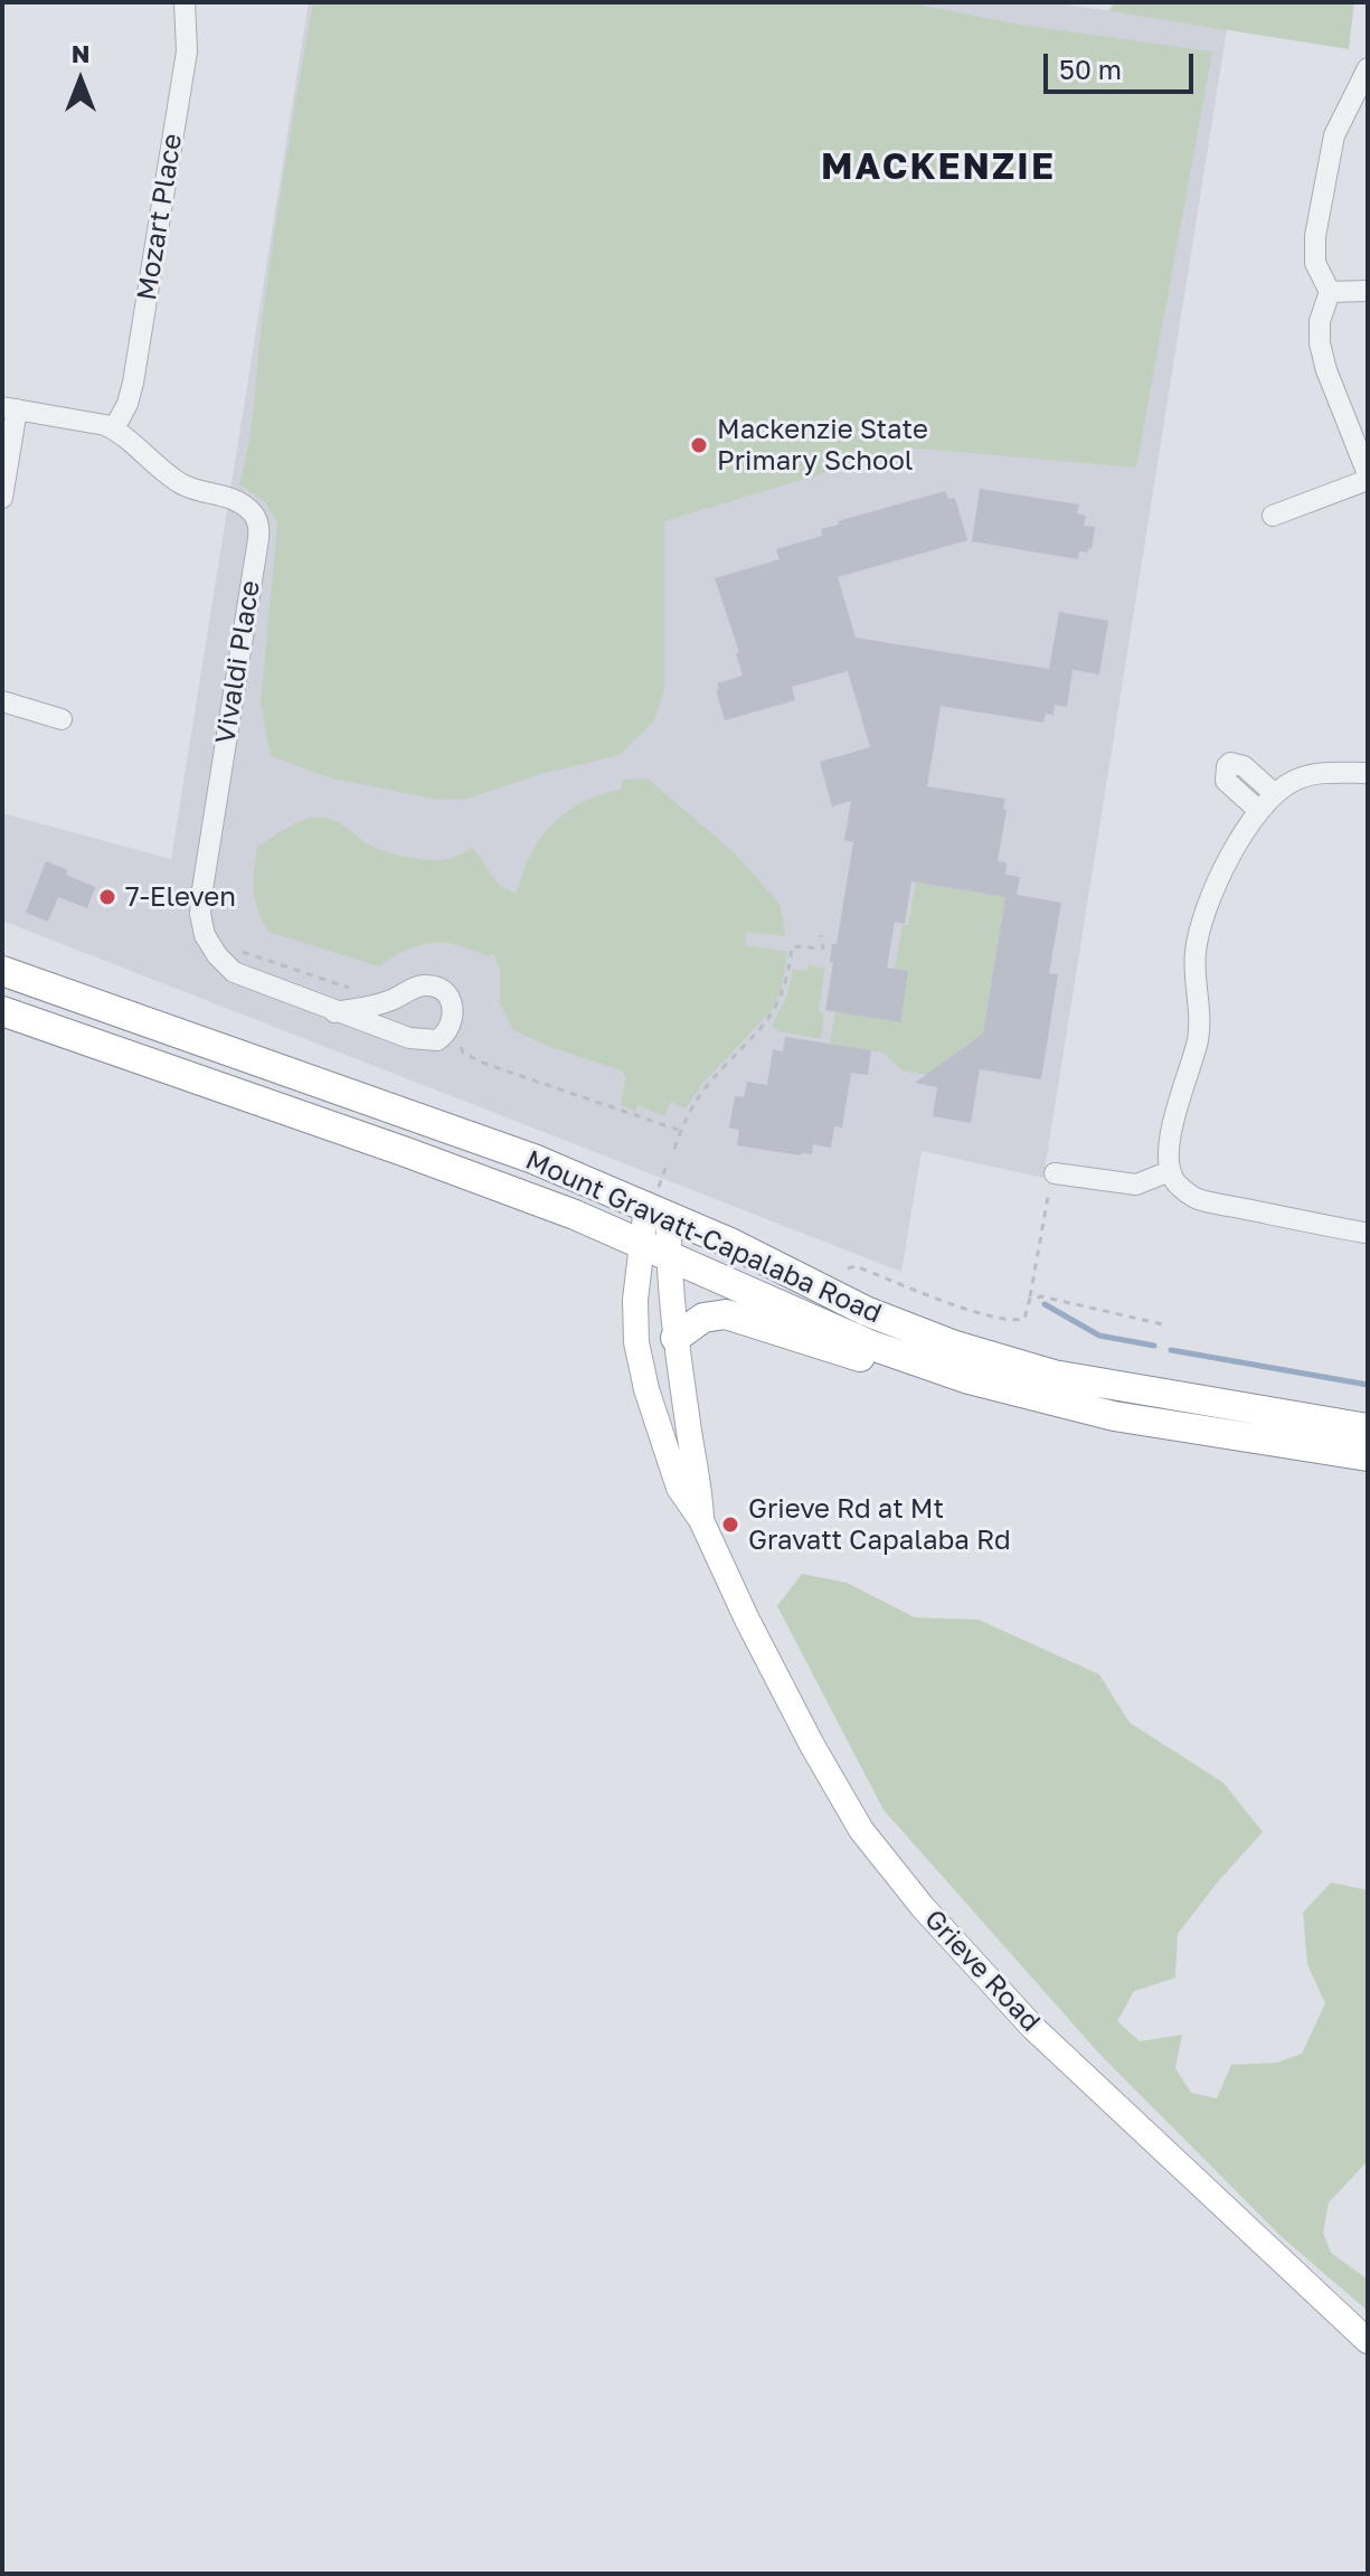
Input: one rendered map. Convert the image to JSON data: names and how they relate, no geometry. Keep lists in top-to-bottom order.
{
  "streets": {
    "highway": ["Mount Gravatt-Capalaba Road"],
    "main road": ["Grieve Road"],
    "street": ["Mozart Place", "Vivaldi Place"]
  },
  "crossings": [
    ["Mozart Place", "Vivaldi Place"],
    ["Mount Gravatt-Capalaba Road", "Grieve Road"]
  ],
  "districts": ["MACKENZIE"],
  "places": ["Mackenzie State Primary School", "7-Eleven", "Grieve Rd at Mt Gravatt Capalaba Rd"],
  "scale_bar": "50 m",
  "north": "top"
}
